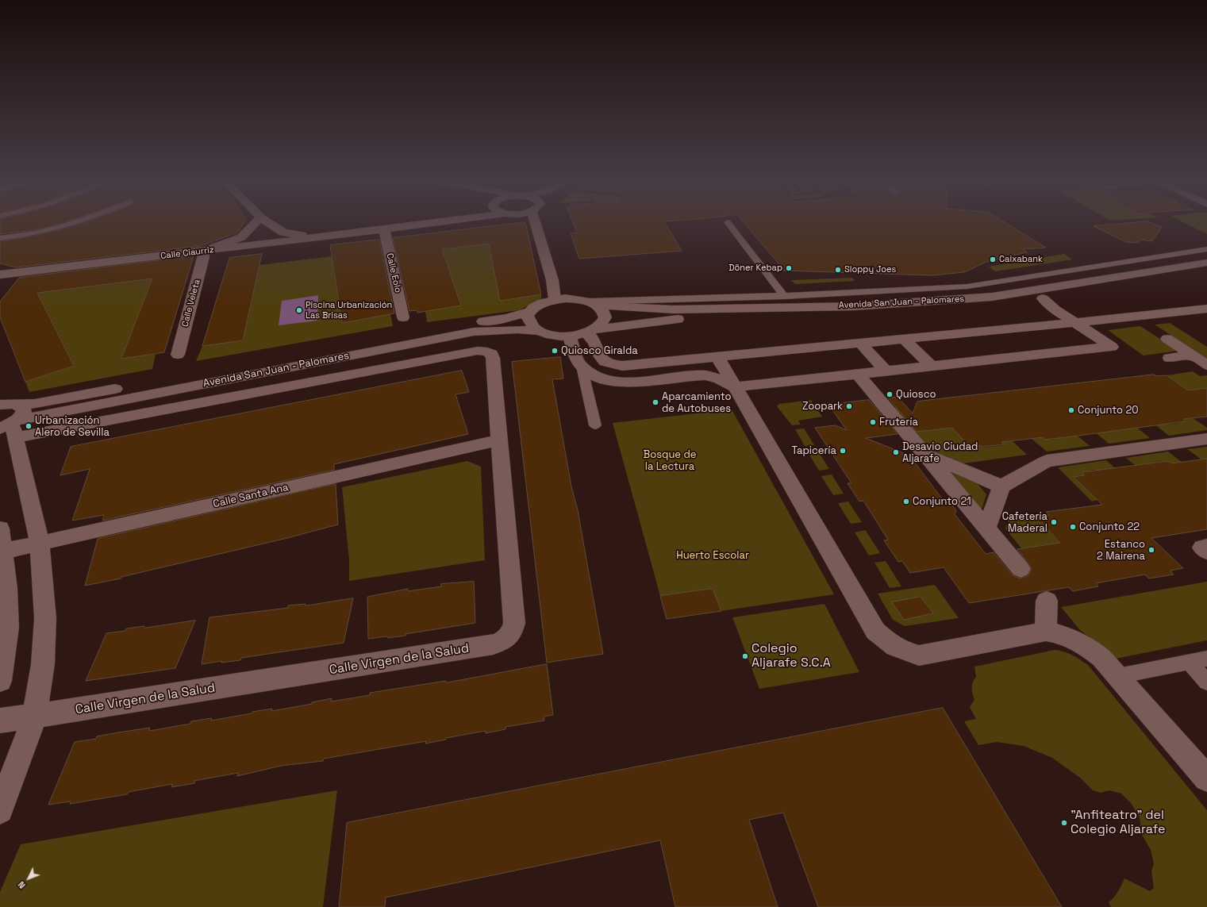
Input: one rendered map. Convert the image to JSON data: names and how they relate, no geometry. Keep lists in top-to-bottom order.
{
  "streets": {
    "street": [
      "Calle Ciaurriz",
      "Calle Eolo",
      "Avenida San Juan - Palomares",
      "Calle Veleta",
      "Calle Santa Ana",
      "Calle Virgen de la Salud"
    ]
  },
  "crossings": [
    ["Calle Ciaurriz", "Calle Eolo"],
    ["Calle Ciaurriz", "Calle Veleta"],
    ["Avenida San Juan - Palomares", "Calle Virgen de la Salud"],
    ["Calle Santa Ana", "Calle Virgen de la Salud"]
  ],
  "parks": ["Bosque de la Lectura", "Huerto Escolar"],
  "places": [
    "Caixabank",
    "Döner Kebap",
    "Sloppy Joes",
    "Piscina Urbanización Las Brisas",
    "Quiosco Giralda",
    "Quiosco",
    "Aparcamiento de Autobuses",
    "Zoopark",
    "Conjunto 20",
    "Frutería",
    "Urbanización Alero de Sevilla",
    "Tapicería",
    "Desavio Ciudad Aljarafe",
    "Conjunto 21",
    "Cafetería Maderal",
    "Conjunto 22",
    "Estanco 2 Mairena",
    "Colegio Aljarafe S.C.A",
    "\"Anfiteatro\" del Colegio Aljarafe"
  ],
  "north": "bottom left"
}
